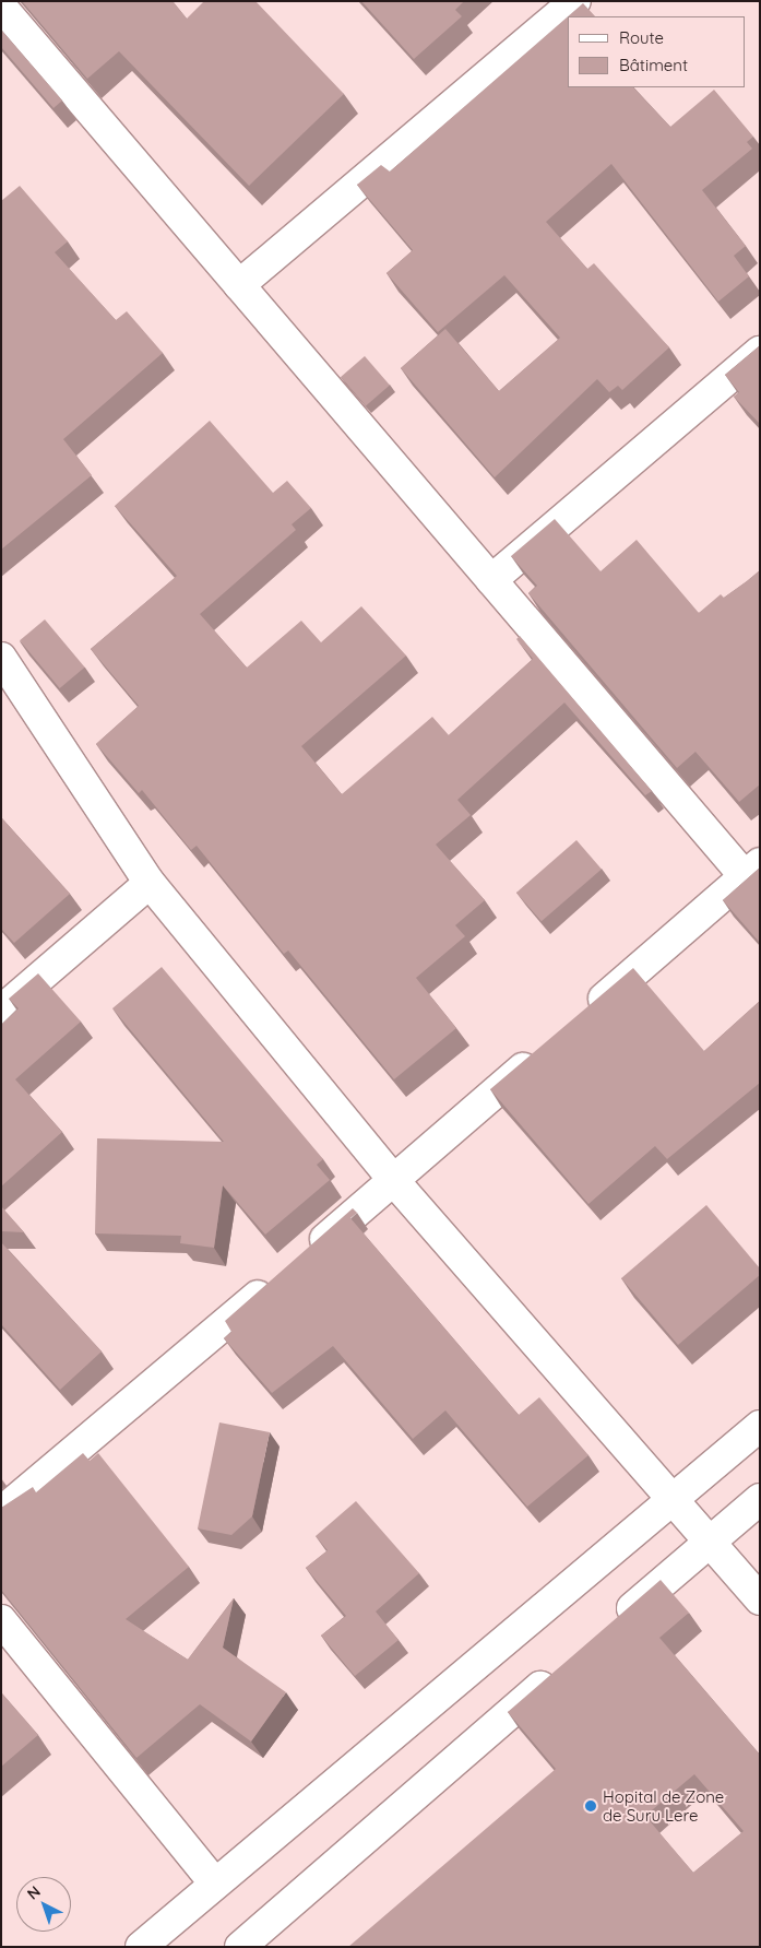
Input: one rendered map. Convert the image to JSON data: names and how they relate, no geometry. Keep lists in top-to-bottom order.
{
  "places": ["Hopital de Zone de Suru Lere"],
  "legend": ["Route", "Bâtiment"],
  "north": "top left"
}
